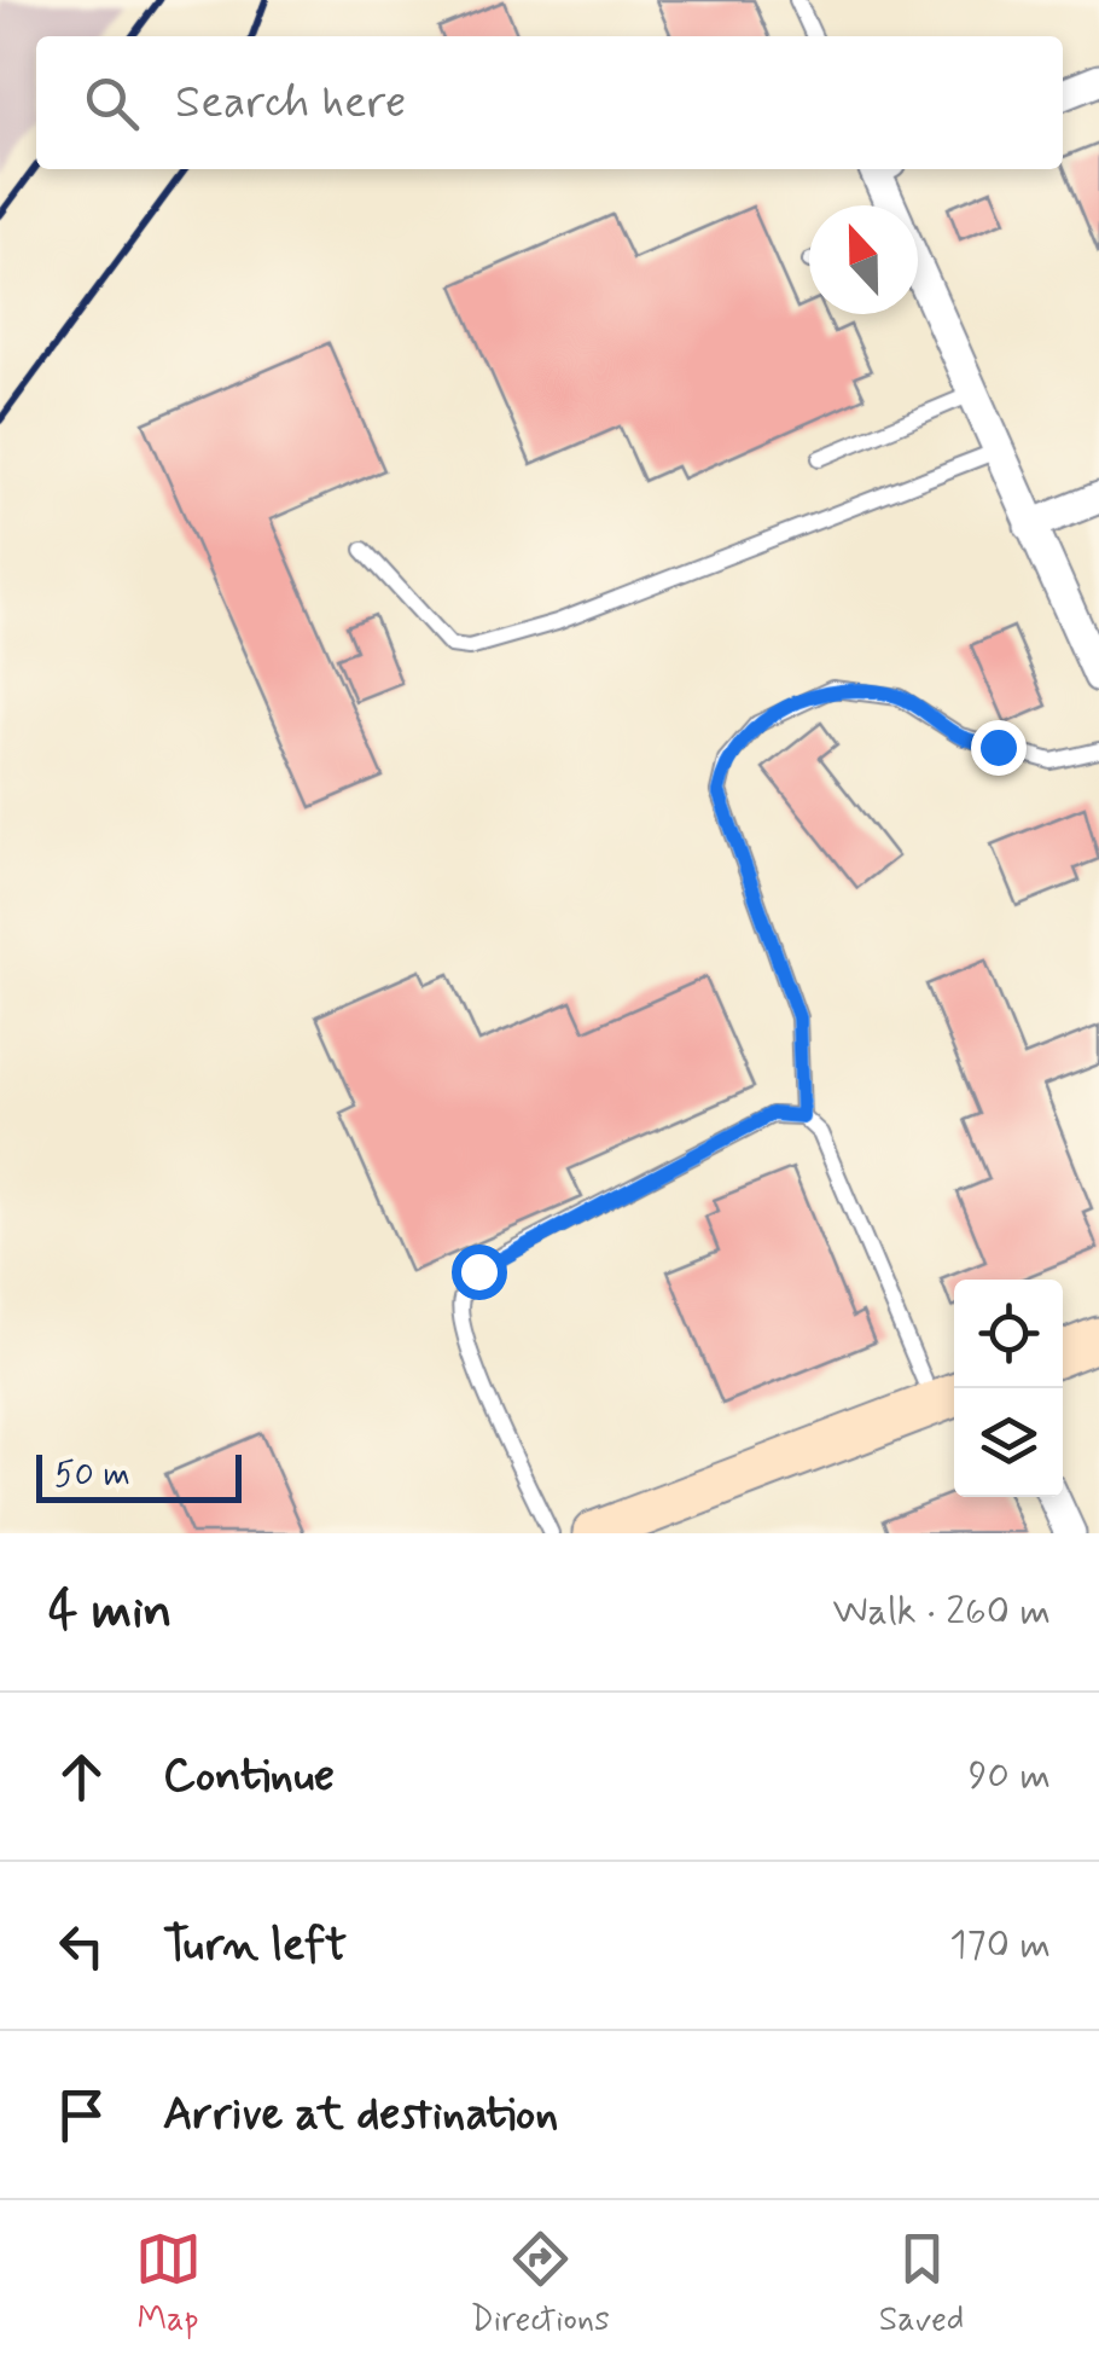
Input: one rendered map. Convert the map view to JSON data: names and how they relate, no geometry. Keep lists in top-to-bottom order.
{
  "scale_bar": "50 m",
  "north": "top",
  "page": {
    "search": "Search here",
    "scale": "50 m",
    "heading": ["4 min", "Walk · 260 m"],
    "list": [
      ["Continue", "90 m"],
      ["Turn left", "170 m"],
      "Arrive at destination"
    ],
    "nav": ["Map", "Directions", "Saved"]
  }
}
